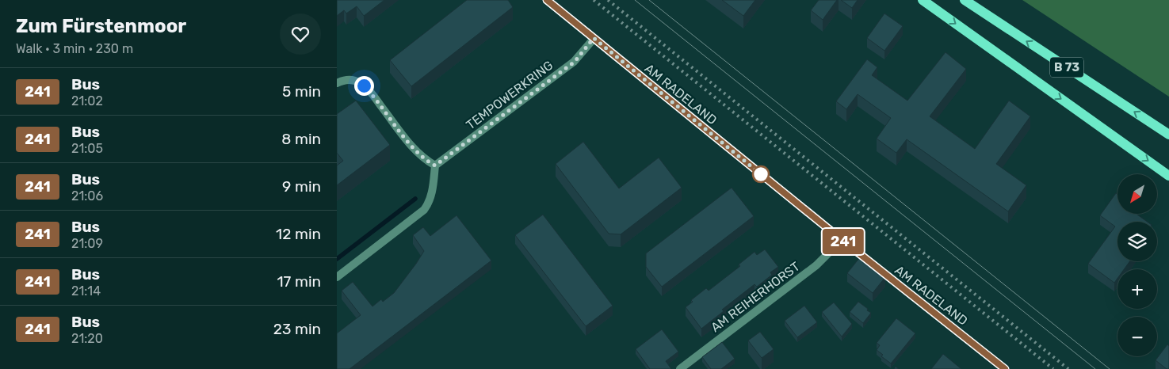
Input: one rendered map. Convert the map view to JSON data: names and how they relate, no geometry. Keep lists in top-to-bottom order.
{
  "streets": {
    "main road": ["B 73"],
    "street": ["AM RADELAND", "TEMPOWERKRING", "AM REIHERHORST"]
  },
  "crossings": [
    ["AM RADELAND", "TEMPOWERKRING"],
    ["AM RADELAND", "AM REIHERHORST"]
  ],
  "lines": ["bus line 241"],
  "north": "bottom left",
  "page": {
    "heading": ["Zum Fürstenmoor", "Walk · 3 min · 230 m"],
    "on_map": "241",
    "list": [
      {
        "mark": "241",
        "name": "Bus",
        "note": "21:02",
        "value": "5 min"
      },
      {
        "mark": "241",
        "name": "Bus",
        "note": "21:05",
        "value": "8 min"
      },
      {
        "mark": "241",
        "name": "Bus",
        "note": "21:06",
        "value": "9 min"
      },
      {
        "mark": "241",
        "name": "Bus",
        "note": "21:09",
        "value": "12 min"
      },
      {
        "mark": "241",
        "name": "Bus",
        "note": "21:14",
        "value": "17 min"
      },
      {
        "mark": "241",
        "name": "Bus",
        "note": "21:20",
        "value": "23 min"
      }
    ],
    "map_buttons": ["+", "−"]
  }
}
